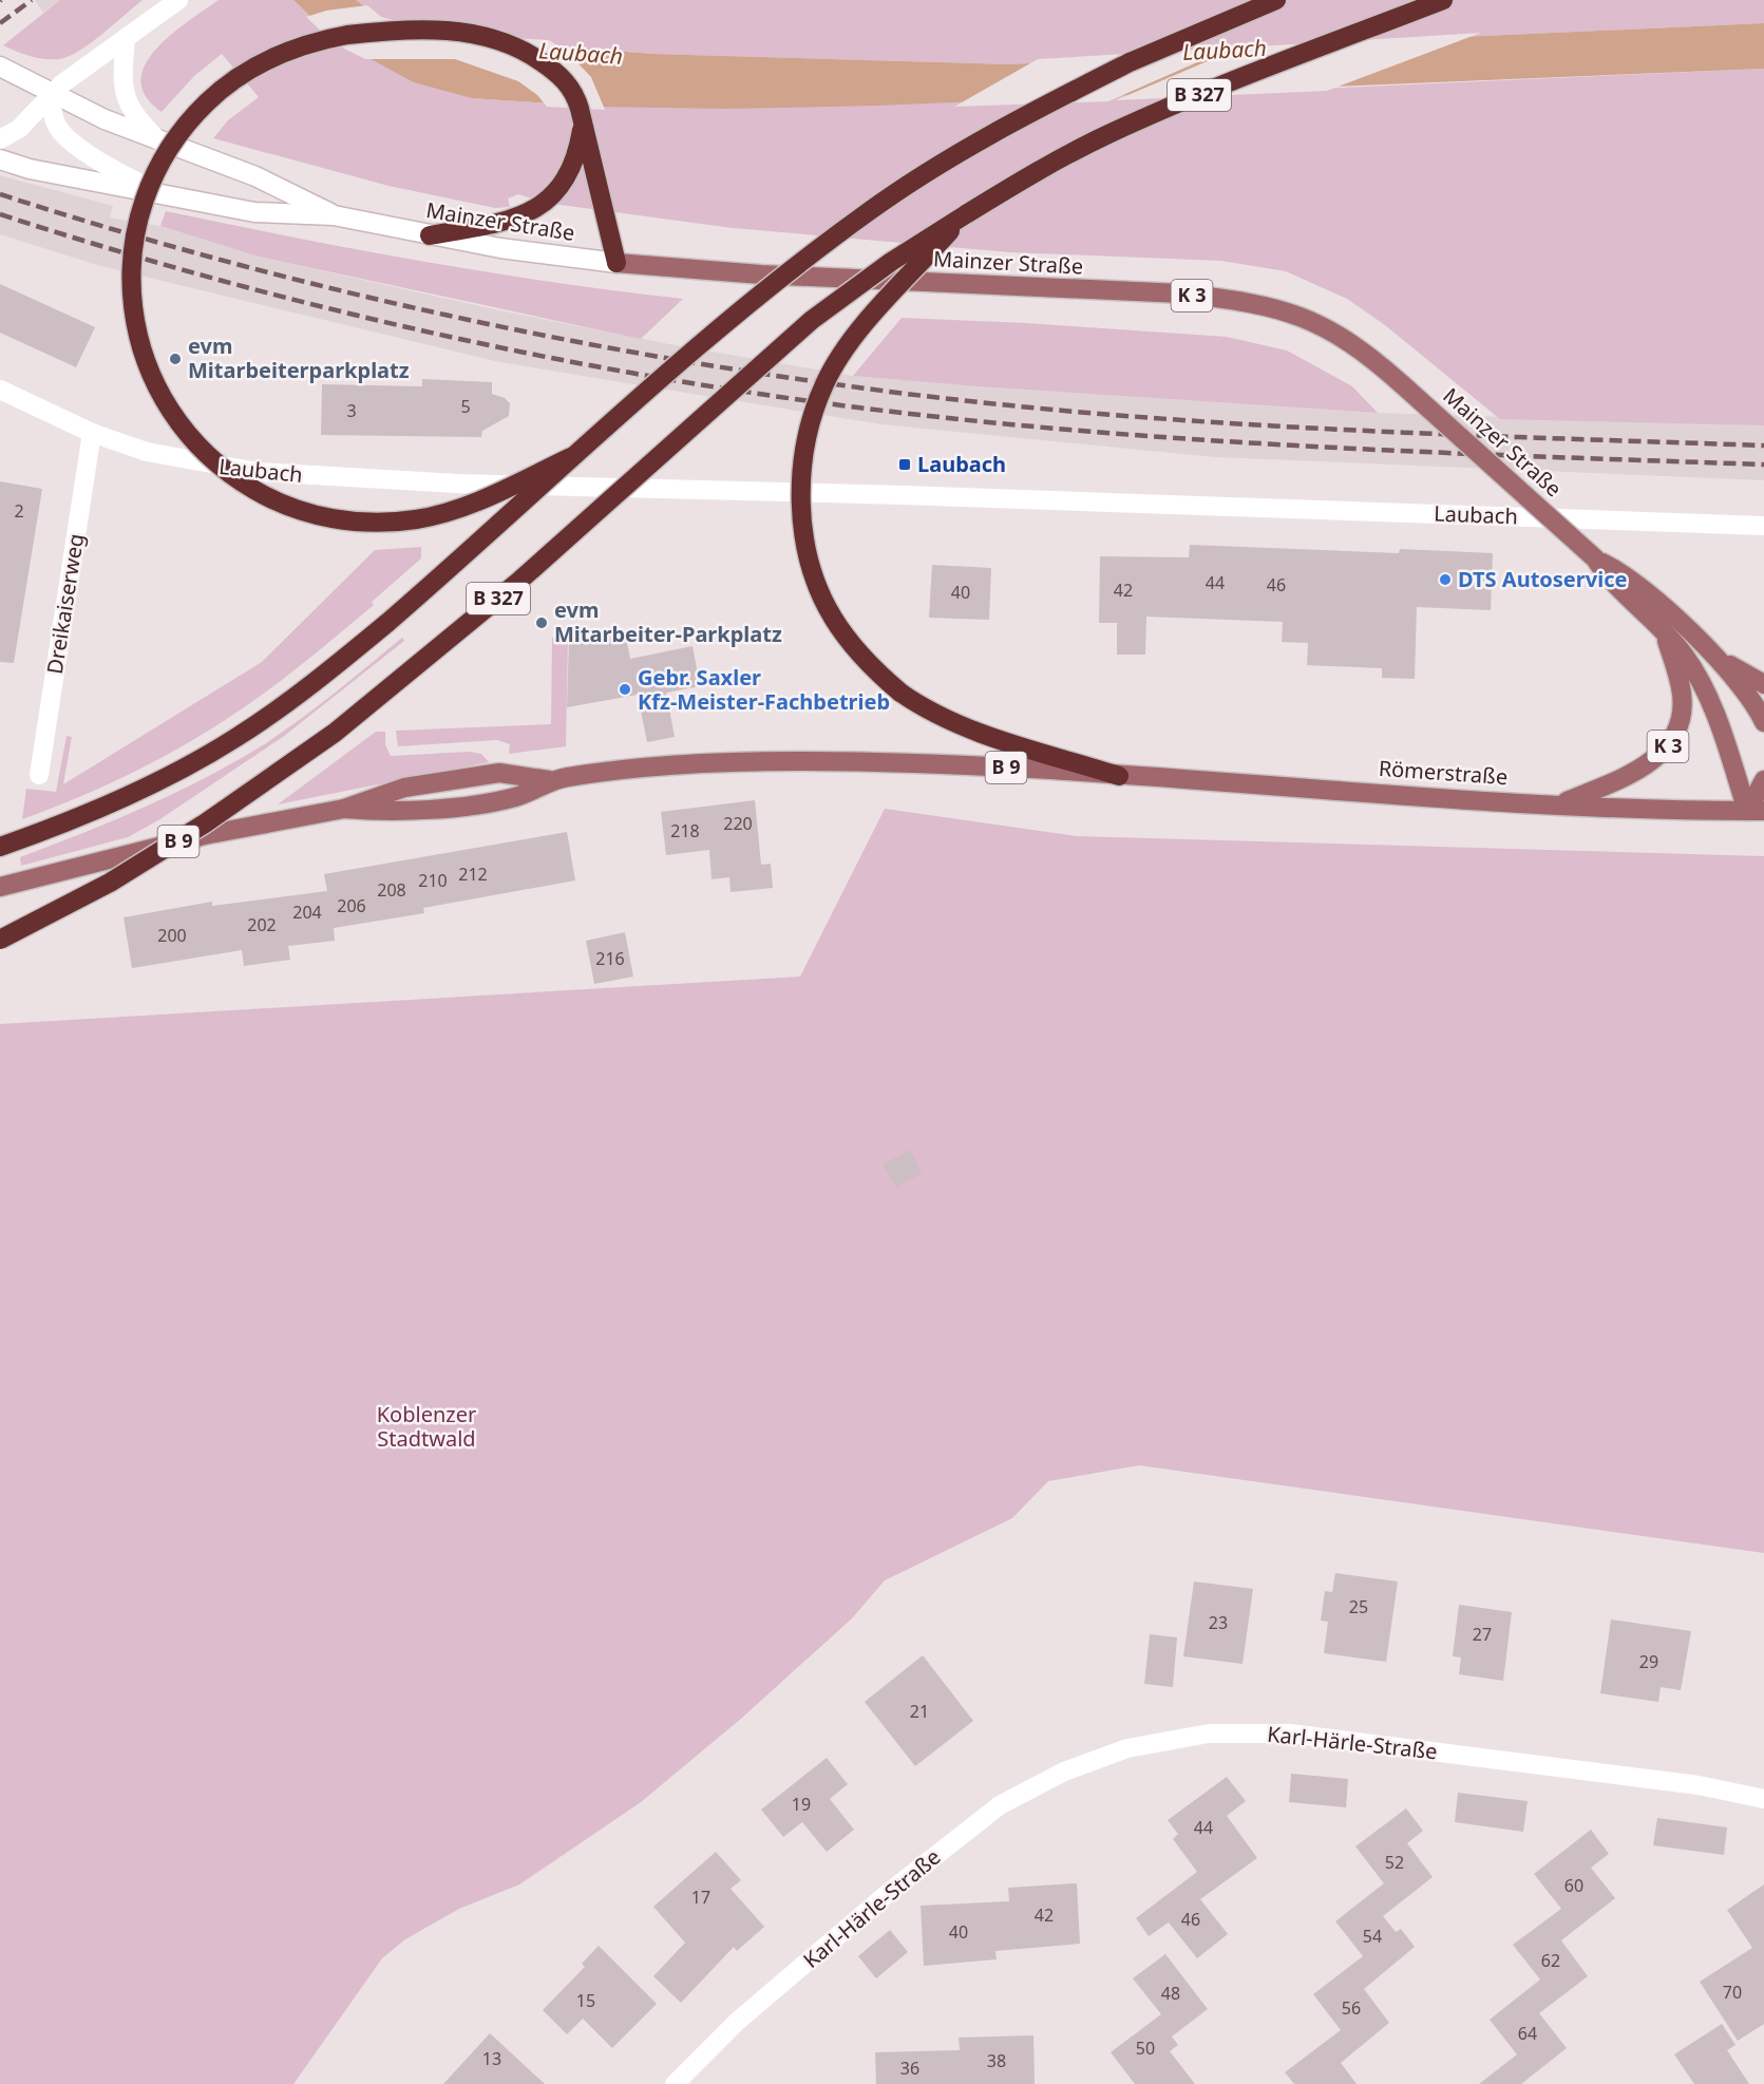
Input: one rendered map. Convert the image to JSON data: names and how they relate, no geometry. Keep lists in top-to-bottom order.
{
  "streets": {
    "highway": ["B 327"],
    "main road": [
      "Mainzer Straße",
      "K 3",
      "B 9",
      "Römerstraße"
    ],
    "street": ["Laubach", "Dreikaiserweg", "Karl-Härle-Straße"]
  },
  "crossings": [
    ["Mainzer Straße", "K 3"],
    ["Mainzer Straße", "Römerstraße"],
    ["K 3", "Römerstraße"],
    ["Laubach", "Dreikaiserweg"],
    ["B 9", "Römerstraße"]
  ],
  "water": ["Laubach"],
  "parks": ["Koblenzer Stadtwald"],
  "places": {
    "other": [
      "evm Mitarbeiterparkplatz",
      "DTS Autoservice",
      "evm Mitarbeiter-Parkplatz",
      "Gebr. Saxler Kfz-Meister-Fachbetrieb"
    ],
    "transit": ["Laubach"]
  },
  "house_numbers": [
    "5",
    "3",
    "2",
    "44",
    "46",
    "42",
    "40",
    "220",
    "218",
    "212",
    "210",
    "208",
    "206",
    "204",
    "202",
    "200",
    "216",
    "25",
    "23",
    "27",
    "29",
    "21",
    "19",
    "44",
    "52",
    "60",
    "17",
    "42",
    "46",
    "40",
    "54",
    "62",
    "70",
    "48",
    "15",
    "56",
    "64",
    "50",
    "13",
    "38",
    "36"
  ]
}
